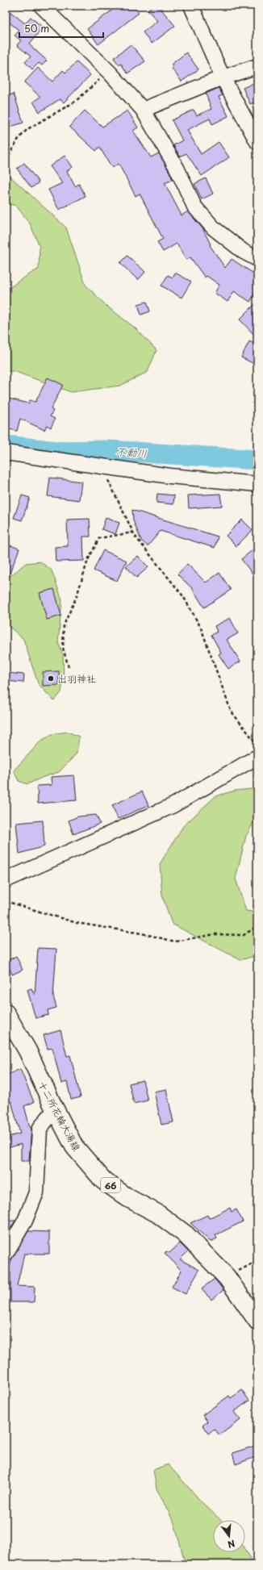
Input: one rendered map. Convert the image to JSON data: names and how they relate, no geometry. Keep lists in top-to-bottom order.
{
  "streets": {
    "main road": ["十二所花輪大湯線", "66"]
  },
  "water": ["不動川"],
  "places": ["出羽神社"],
  "scale_bar": "50 m",
  "north": "bottom"
}
